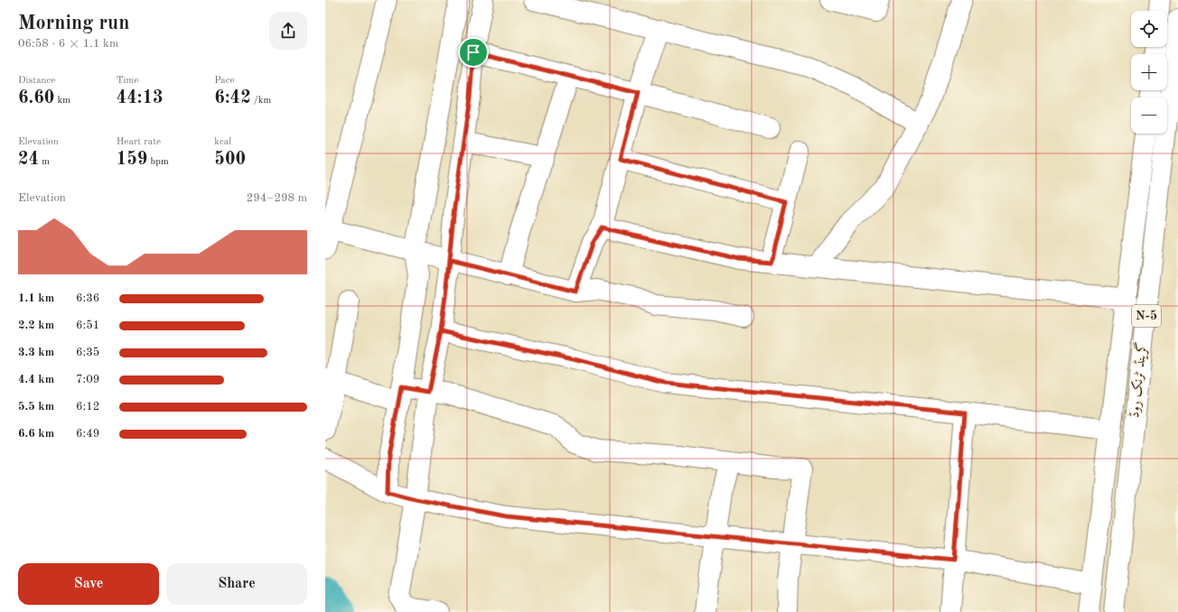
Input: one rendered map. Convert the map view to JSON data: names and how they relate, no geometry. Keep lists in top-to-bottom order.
{
  "streets": {
    "main road": ["N-5", "گرینڈ ٹرنک روڈ"]
  },
  "page": {
    "heading": ["Morning run", "06:58 · 6 × 1.1 km"],
    "map_buttons": ["+", "−"],
    "stats": [
      ["Distance", "6.60 km"],
      ["Time", "44:13"],
      ["Pace", "6:42 /km"],
      ["Elevation", "24 m"],
      ["Heart rate", "159 bpm"],
      ["kcal", "500"]
    ],
    "chart": ["Elevation", "294–298 m"],
    "list": [
      {
        "name": "1.1 km",
        "note": "6:36"
      },
      {
        "name": "2.2 km",
        "note": "6:51"
      },
      {
        "name": "3.3 km",
        "note": "6:35"
      },
      {
        "name": "4.4 km",
        "note": "7:09"
      },
      {
        "name": "5.5 km",
        "note": "6:12"
      },
      {
        "name": "6.6 km",
        "note": "6:49"
      }
    ],
    "buttons": ["Save", "Share"]
  }
}
